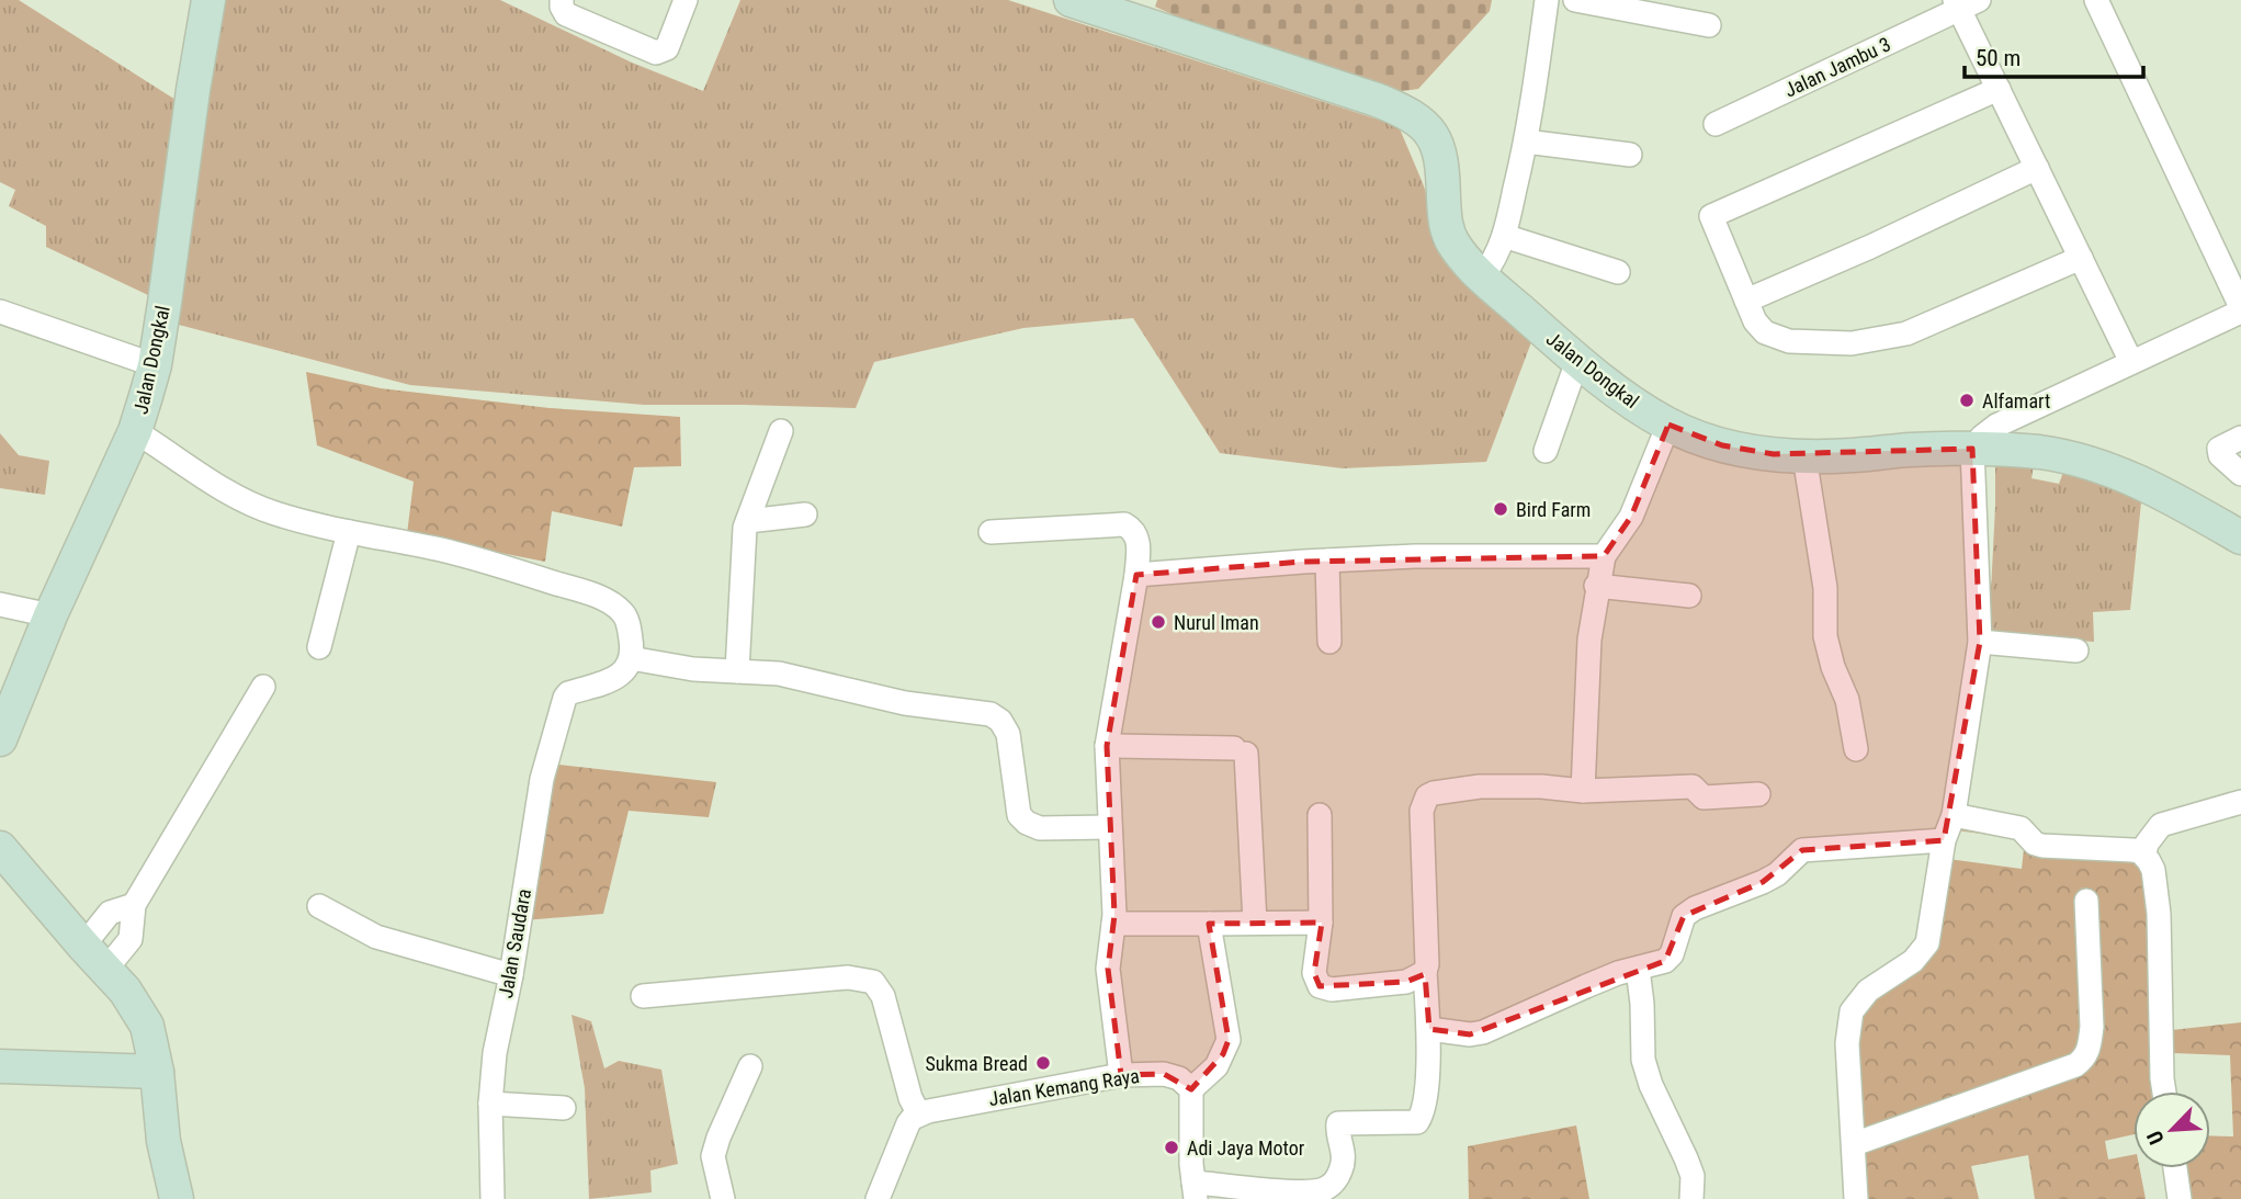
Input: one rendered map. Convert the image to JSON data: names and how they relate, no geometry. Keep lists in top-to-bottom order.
{
  "streets": {
    "street": [
      "Jalan Jambu 3",
      "Jalan Dongkal",
      "Jalan Saudara",
      "Jalan Kemang Raya"
    ]
  },
  "places": [
    "Alfamart",
    "Bird Farm",
    "Nurul Iman",
    "Sukma Bread",
    "Adi Jaya Motor"
  ],
  "scale_bar": "50 m",
  "north": "bottom left"
}
